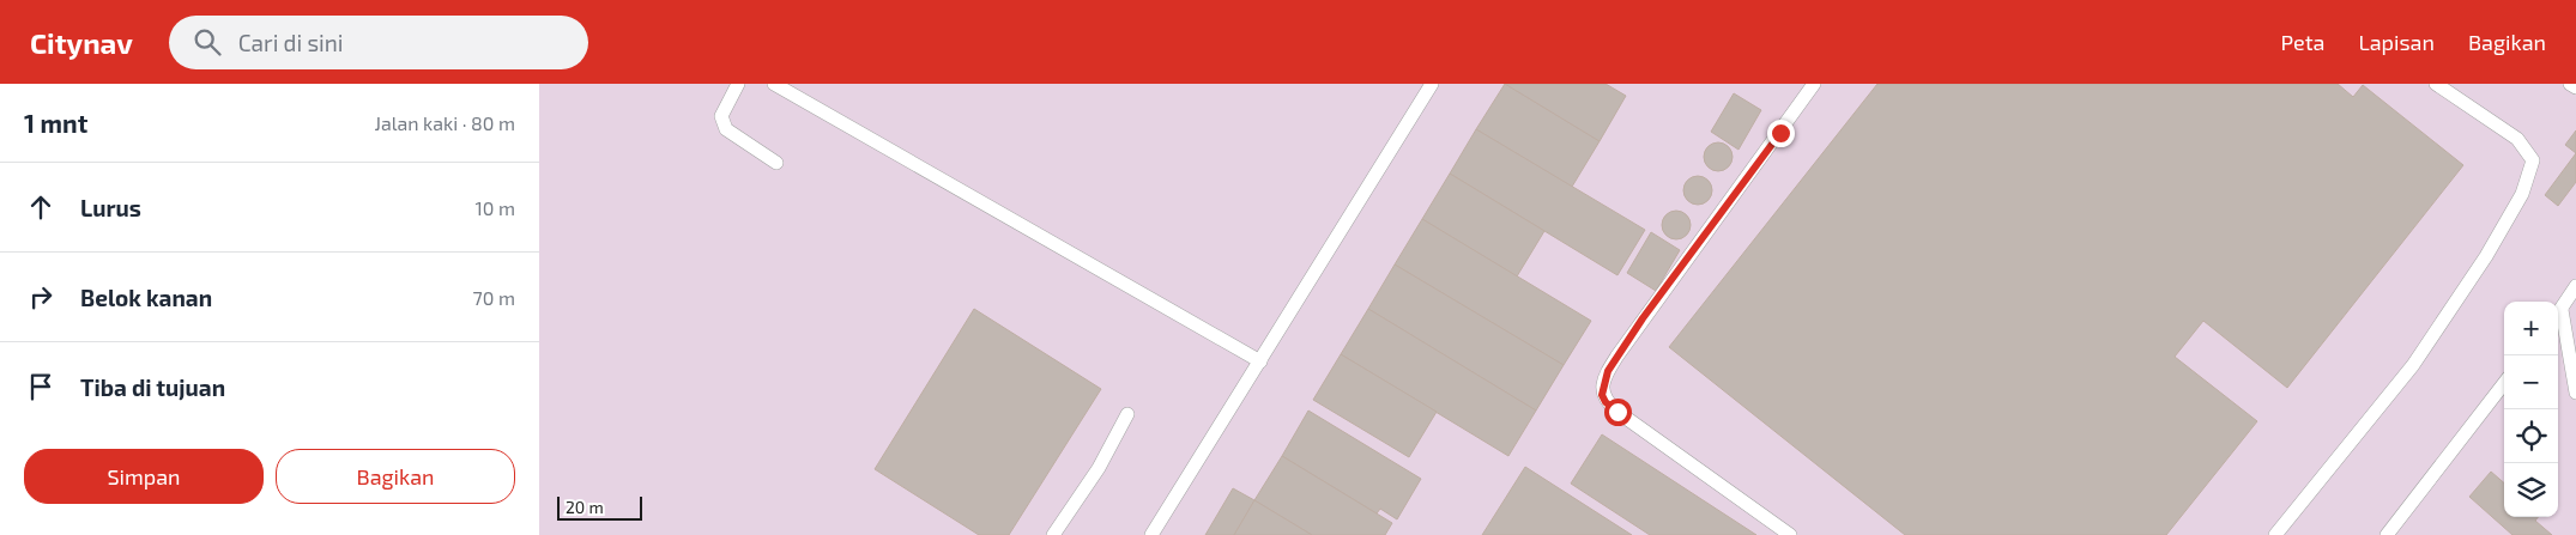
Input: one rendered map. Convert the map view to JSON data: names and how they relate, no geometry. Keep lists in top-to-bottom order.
{
  "scale_bar": "20 m",
  "page": {
    "header": "Citynav",
    "search": "Cari di sini",
    "nav": ["Peta", "Lapisan", "Bagikan"],
    "heading": ["1 mnt", "Jalan kaki · 80 m"],
    "list": [
      ["Lurus", "10 m"],
      ["Belok kanan", "70 m"],
      "Tiba di tujuan"
    ],
    "map_buttons": ["+", "−"],
    "buttons": ["Simpan", "Bagikan"],
    "scale": "20 m"
  }
}
